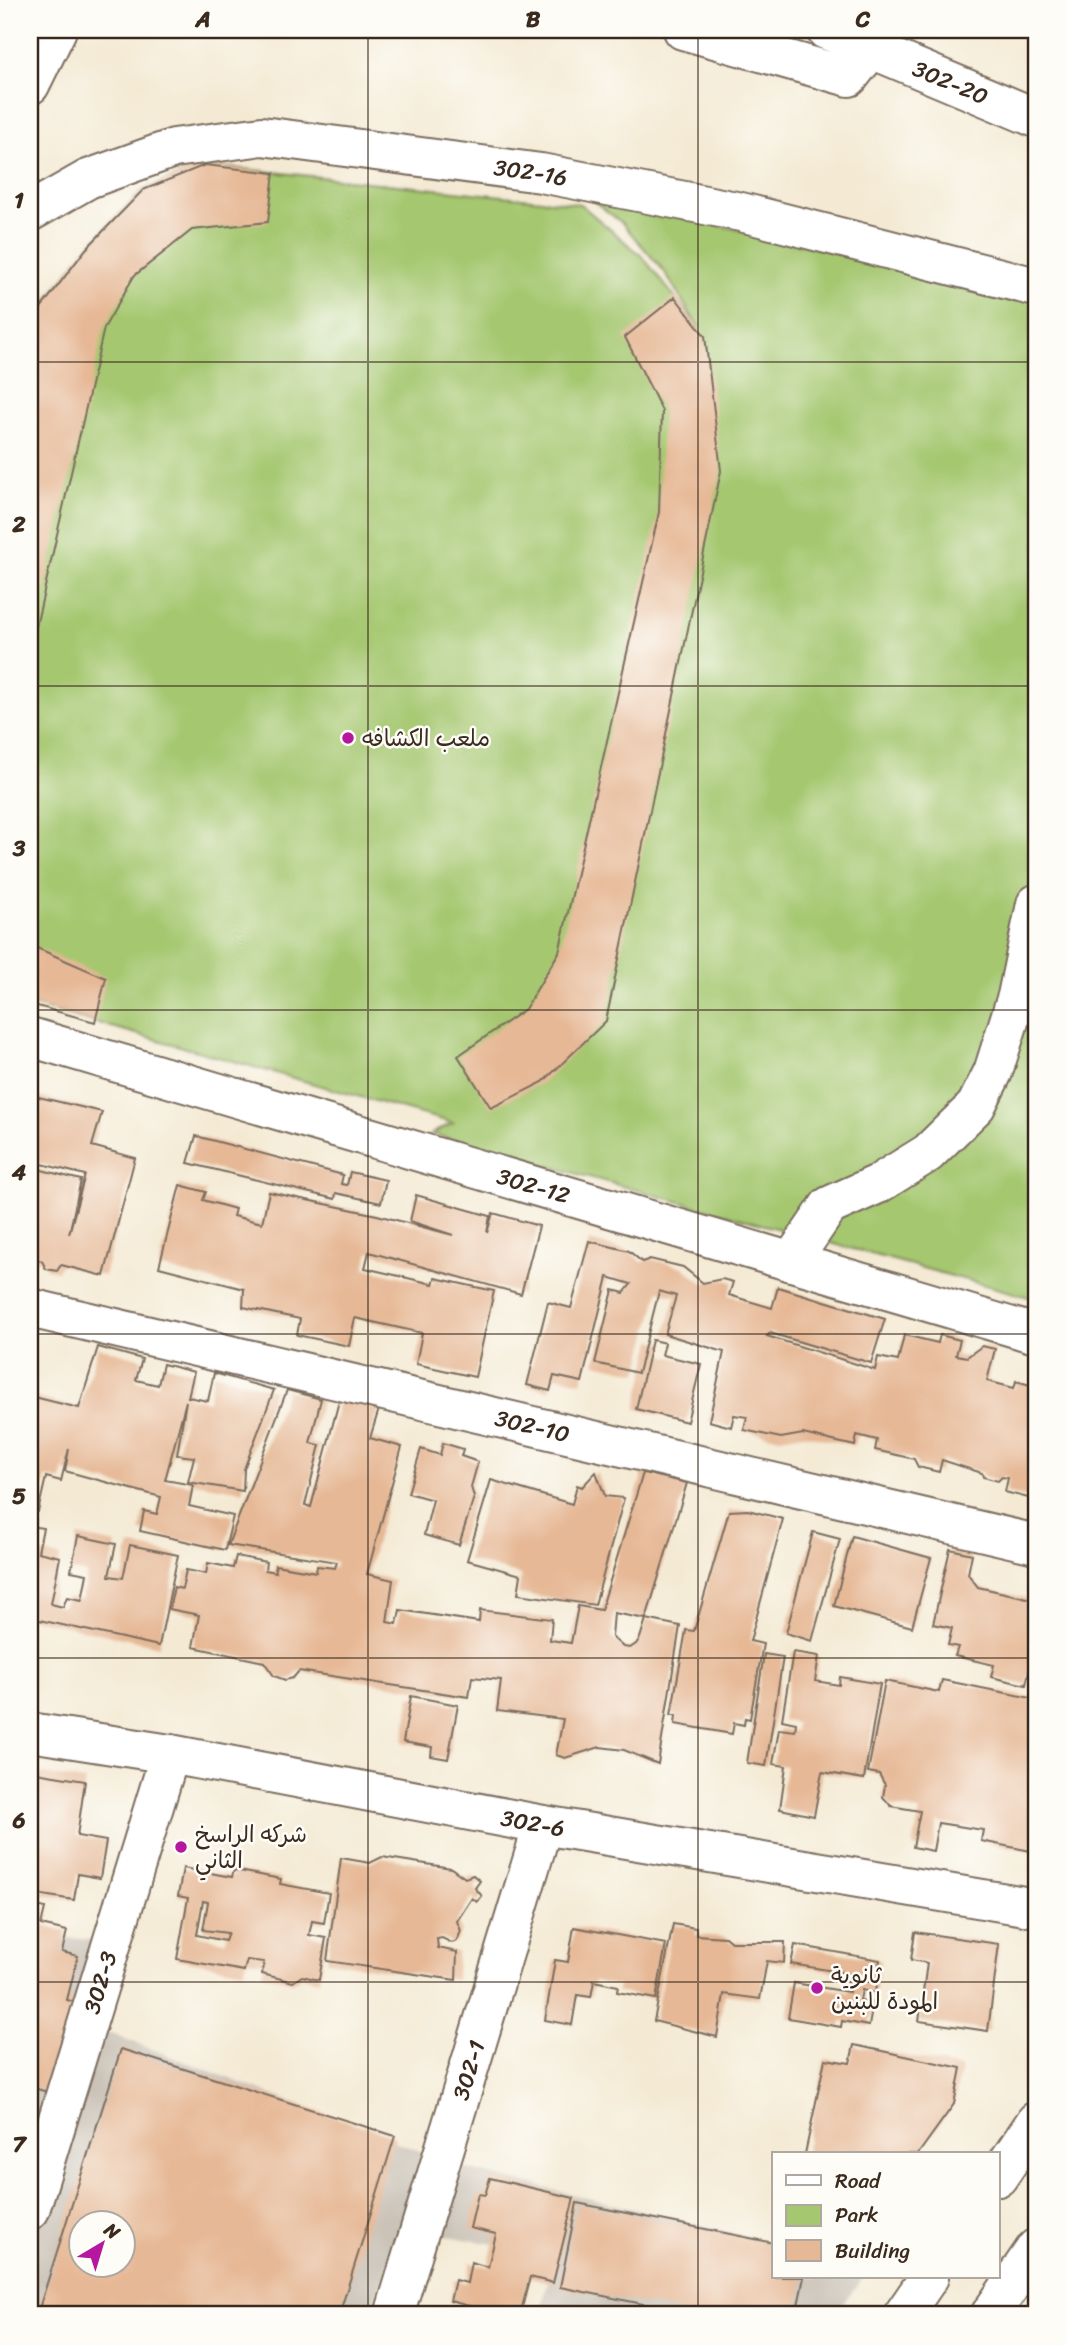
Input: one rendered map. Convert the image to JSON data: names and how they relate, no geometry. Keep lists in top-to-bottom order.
{
  "streets": {
    "street": [
      "302-20",
      "302-16",
      "302-12",
      "302-10",
      "302-6",
      "302-3",
      "302-1"
    ]
  },
  "crossings": [
    ["302-6", "302-3"],
    ["302-6", "302-1"]
  ],
  "places": ["ملعب الكشافه", "شركه الراسخ الثاني", "ثانوية المودة للبنين"],
  "legend": ["Road", "Park", "Building"],
  "north": "top right",
  "grid": {
    "columns": ["A", "B", "C"],
    "rows": [
      "1",
      "2",
      "3",
      "4",
      "5",
      "6",
      "7"
    ]
  }
}
